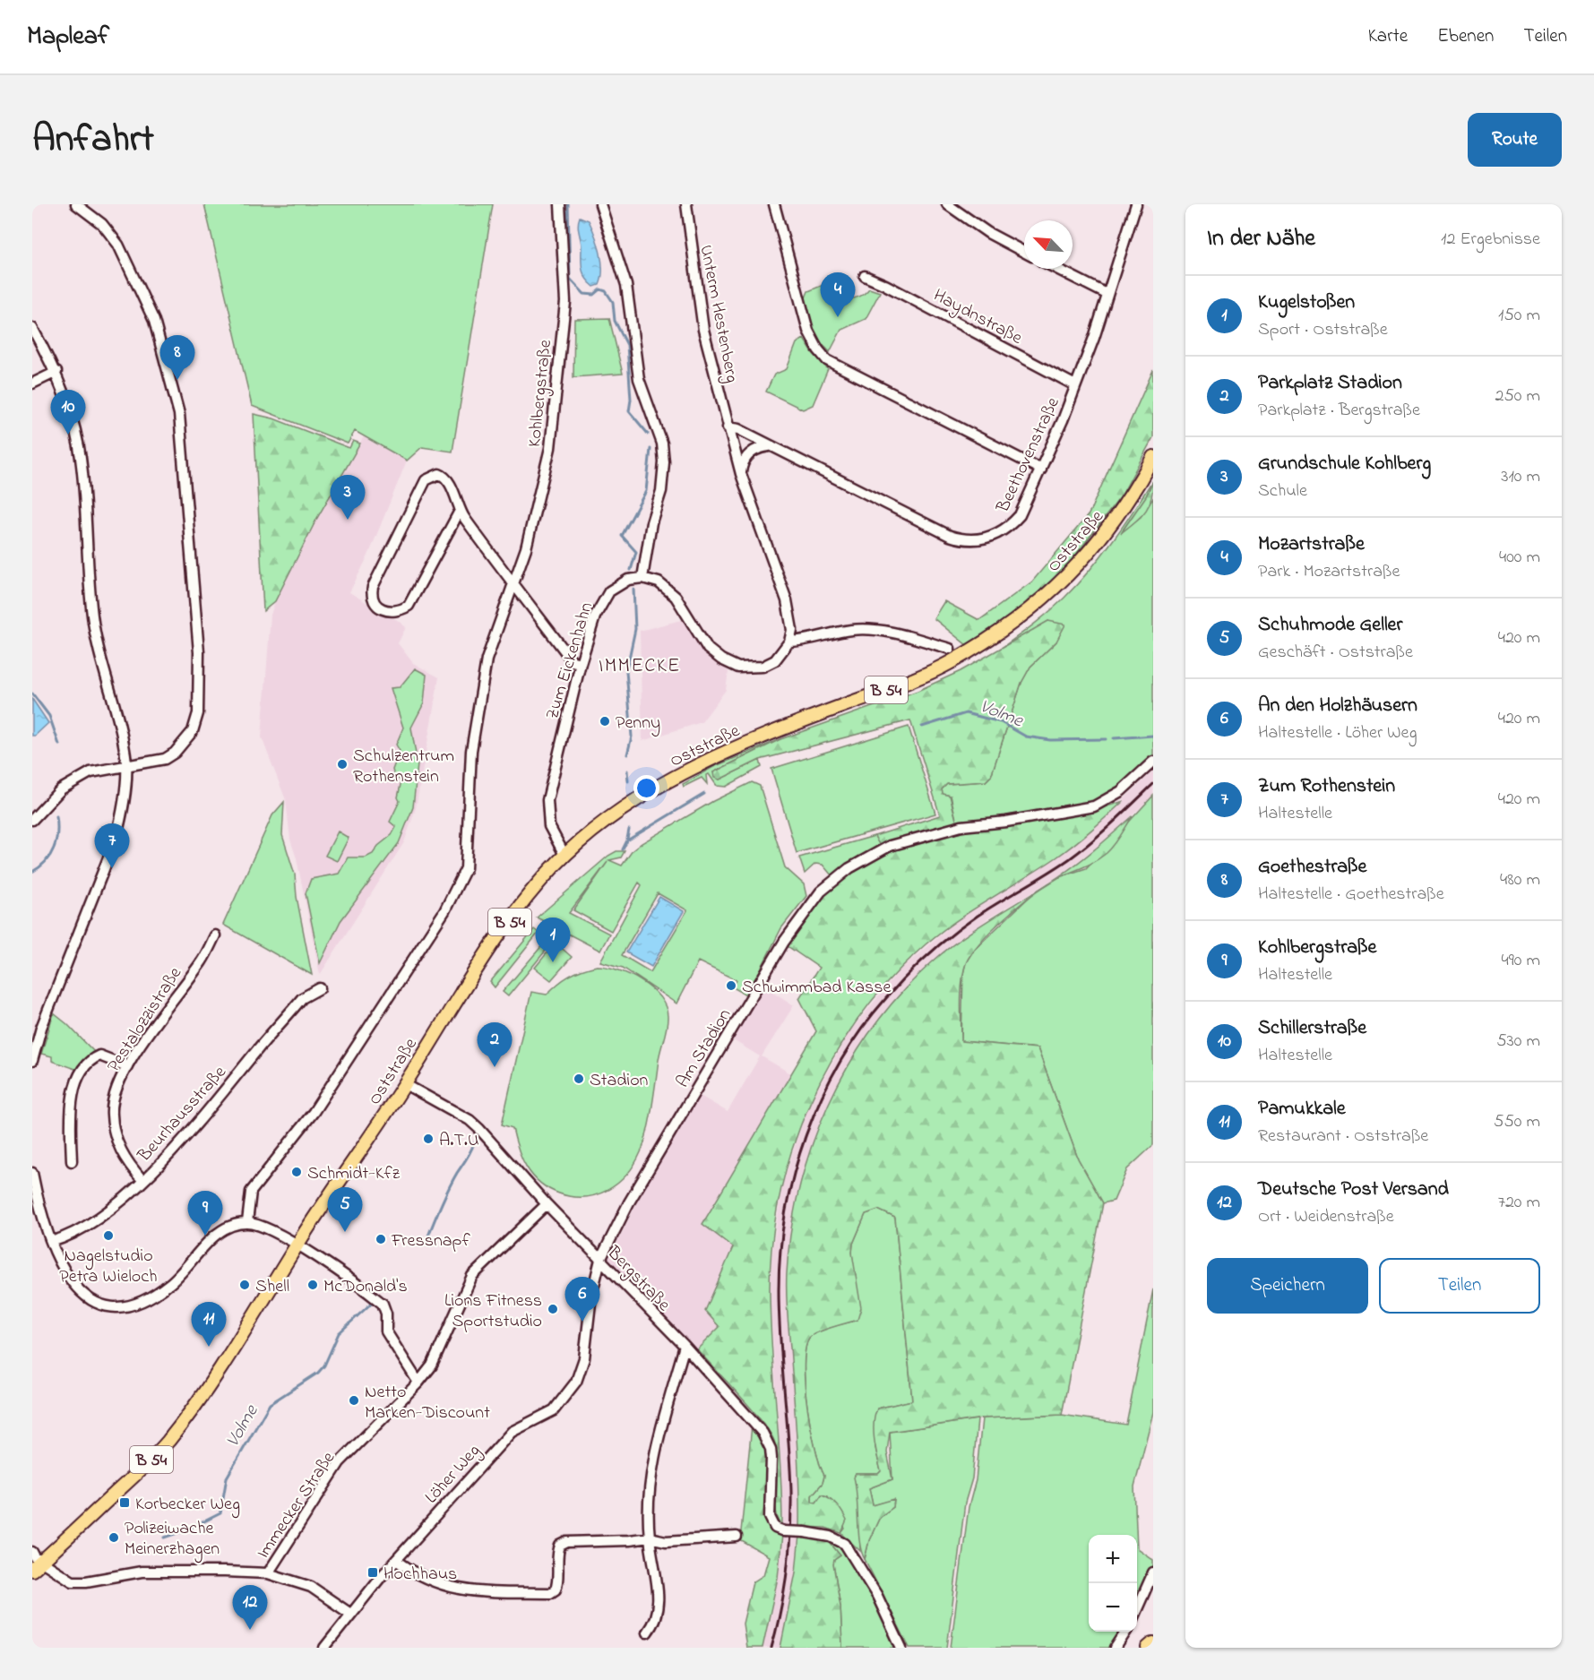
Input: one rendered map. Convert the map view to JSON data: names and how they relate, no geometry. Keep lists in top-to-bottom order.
{
  "streets": {
    "main road": ["Oststraße", "B 54"],
    "street": [
      "Unterm Hestenberg",
      "Haydnstraße",
      "Kohlbergstraße",
      "Beethovenstraße",
      "Zum Eickenhahn",
      "Pestalozzistraße",
      "Am Stadion",
      "Beurhausstraße",
      "Bergstraße",
      "Löher Weg",
      "Immecker Straße"
    ]
  },
  "crossings": [
    ["Haydnstraße", "Beethovenstraße"],
    ["Oststraße", "Zum Eickenhahn"],
    ["Oststraße", "Bergstraße"],
    ["Pestalozzistraße", "Beurhausstraße"],
    ["Am Stadion", "Bergstraße"],
    ["Am Stadion", "Löher Weg"],
    ["Bergstraße", "Löher Weg"],
    ["Bergstraße", "Immecker Straße"]
  ],
  "districts": ["IMMECKE"],
  "water": ["Volme"],
  "places": {
    "other": [
      "Penny",
      "Schulzentrum Rothenstein",
      "Schwimmbad Kasse",
      "Stadion",
      "A.T.U",
      "Schmidt-Kfz",
      "Nagelstudio Petra Wieloch",
      "Fressnapf",
      "Shell",
      "McDonald's",
      "Lions Fitness Sportstudio",
      "Netto Marken-Discount",
      "Polizeiwache Meinerzhagen"
    ],
    "transit": ["Korbecker Weg", "Hochhaus"]
  },
  "north": "top left",
  "page": {
    "header": "Mapleaf",
    "nav": ["Karte", "Ebenen", "Teilen"],
    "title": "Anfahrt",
    "buttons": [
      "Route",
      ["Speichern", "Teilen"]
    ],
    "heading": ["In der Nähe", "12 Ergebnisse"],
    "pins": [
      "4",
      "8",
      "10",
      "3",
      "7",
      "1",
      "2",
      "5",
      "9",
      "6",
      "11",
      "12"
    ],
    "list": [
      {
        "mark": "1",
        "name": "Kugelstoßen",
        "note": "Sport · Oststraße",
        "value": "150 m"
      },
      {
        "mark": "2",
        "name": "Parkplatz Stadion",
        "note": "Parkplatz · Bergstraße",
        "value": "250 m"
      },
      {
        "mark": "3",
        "name": "Grundschule Kohlberg",
        "note": "Schule",
        "value": "310 m"
      },
      {
        "mark": "4",
        "name": "Mozartstraße",
        "note": "Park · Mozartstraße",
        "value": "400 m"
      },
      {
        "mark": "5",
        "name": "Schuhmode Geller",
        "note": "Geschäft · Oststraße",
        "value": "420 m"
      },
      {
        "mark": "6",
        "name": "An den Holzhäusern",
        "note": "Haltestelle · Löher Weg",
        "value": "420 m"
      },
      {
        "mark": "7",
        "name": "Zum Rothenstein",
        "note": "Haltestelle",
        "value": "420 m"
      },
      {
        "mark": "8",
        "name": "Goethestraße",
        "note": "Haltestelle · Goethestraße",
        "value": "480 m"
      },
      {
        "mark": "9",
        "name": "Kohlbergstraße",
        "note": "Haltestelle",
        "value": "490 m"
      },
      {
        "mark": "10",
        "name": "Schillerstraße",
        "note": "Haltestelle",
        "value": "530 m"
      },
      {
        "mark": "11",
        "name": "Pamukkale",
        "note": "Restaurant · Oststraße",
        "value": "550 m"
      },
      {
        "mark": "12",
        "name": "Deutsche Post Versand",
        "note": "Ort · Weidenstraße",
        "value": "720 m"
      }
    ],
    "map_buttons": ["+", "−"]
  }
}
